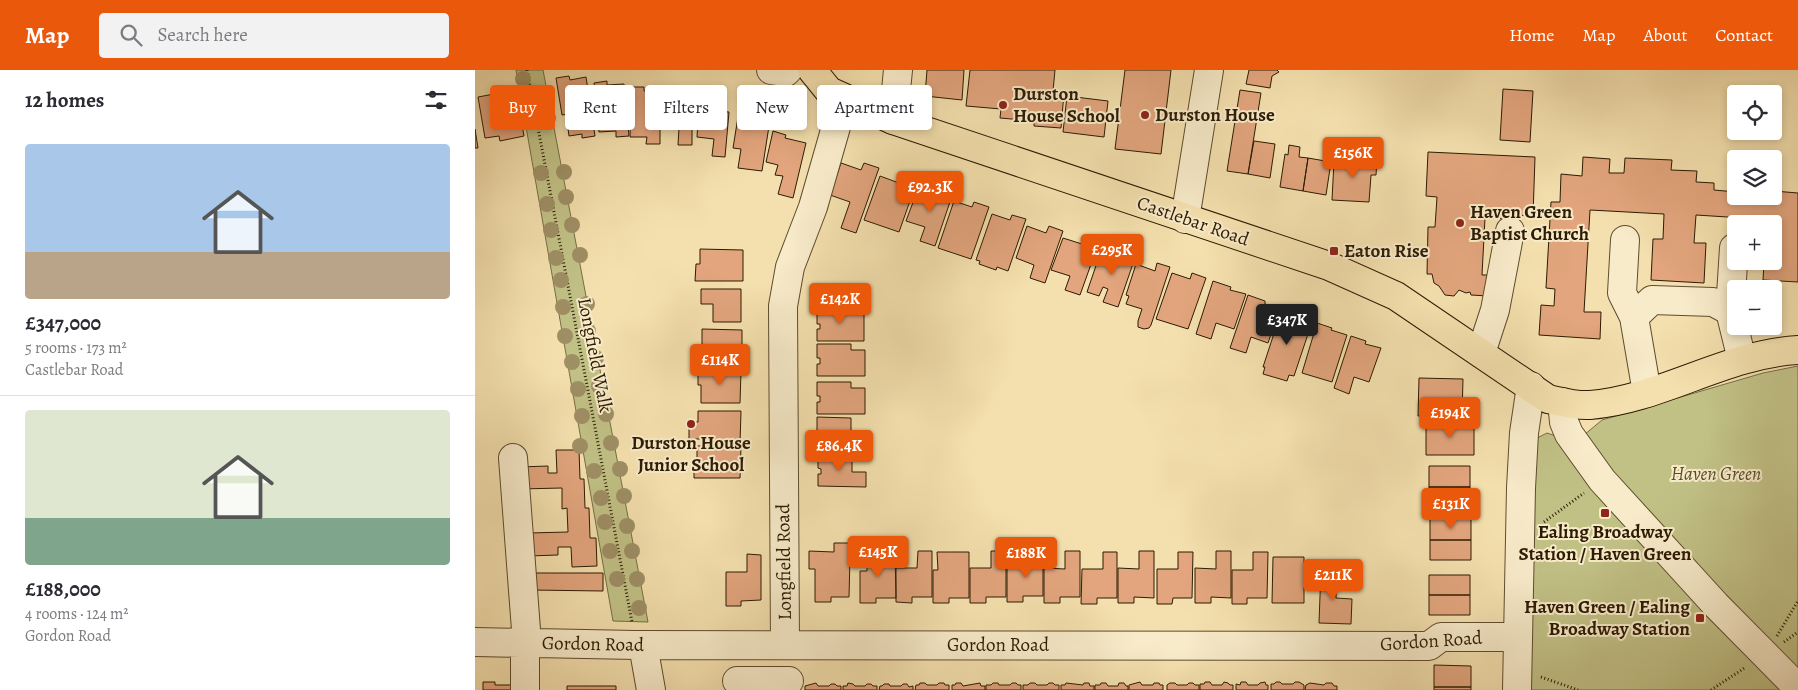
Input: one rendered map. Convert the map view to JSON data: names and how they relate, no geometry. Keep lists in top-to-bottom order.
{
  "streets": {
    "main road": ["Castlebar Road"],
    "street": ["Longfield Road", "Gordon Road"],
    "path": ["Longfield Walk"]
  },
  "crossings": [
    ["Longfield Walk", "Gordon Road"],
    ["Longfield Road", "Gordon Road"]
  ],
  "parks": ["Haven Green"],
  "places": {
    "other": [
      "Durston House School",
      "Durston House",
      "Haven Green Baptist Church",
      "Durston House Junior School"
    ],
    "transit": ["Eaton Rise", "Ealing Broadway Station / Haven Green", "Haven Green / Ealing Broadway Station"]
  },
  "page": {
    "header": "Map",
    "search": "Search here",
    "nav": [
      "Home",
      "Map",
      "About",
      "Contact"
    ],
    "heading": "12 homes",
    "map_buttons": ["+", "−"],
    "chip": [
      "Buy",
      "Rent",
      "Filters",
      "New",
      "Apartment"
    ],
    "list": [
      {
        "name": "£347,000",
        "note": "5 rooms · 173 m² · Castlebar Road"
      },
      {
        "name": "£188,000",
        "note": "4 rooms · 124 m² · Gordon Road"
      }
    ],
    "price": [
      "£156K",
      "£92.3K",
      "£295K",
      "£142K",
      "£347K",
      "£114K",
      "£194K",
      "£86.4K",
      "£131K",
      "£145K",
      "£188K",
      "£211K"
    ]
  }
}
